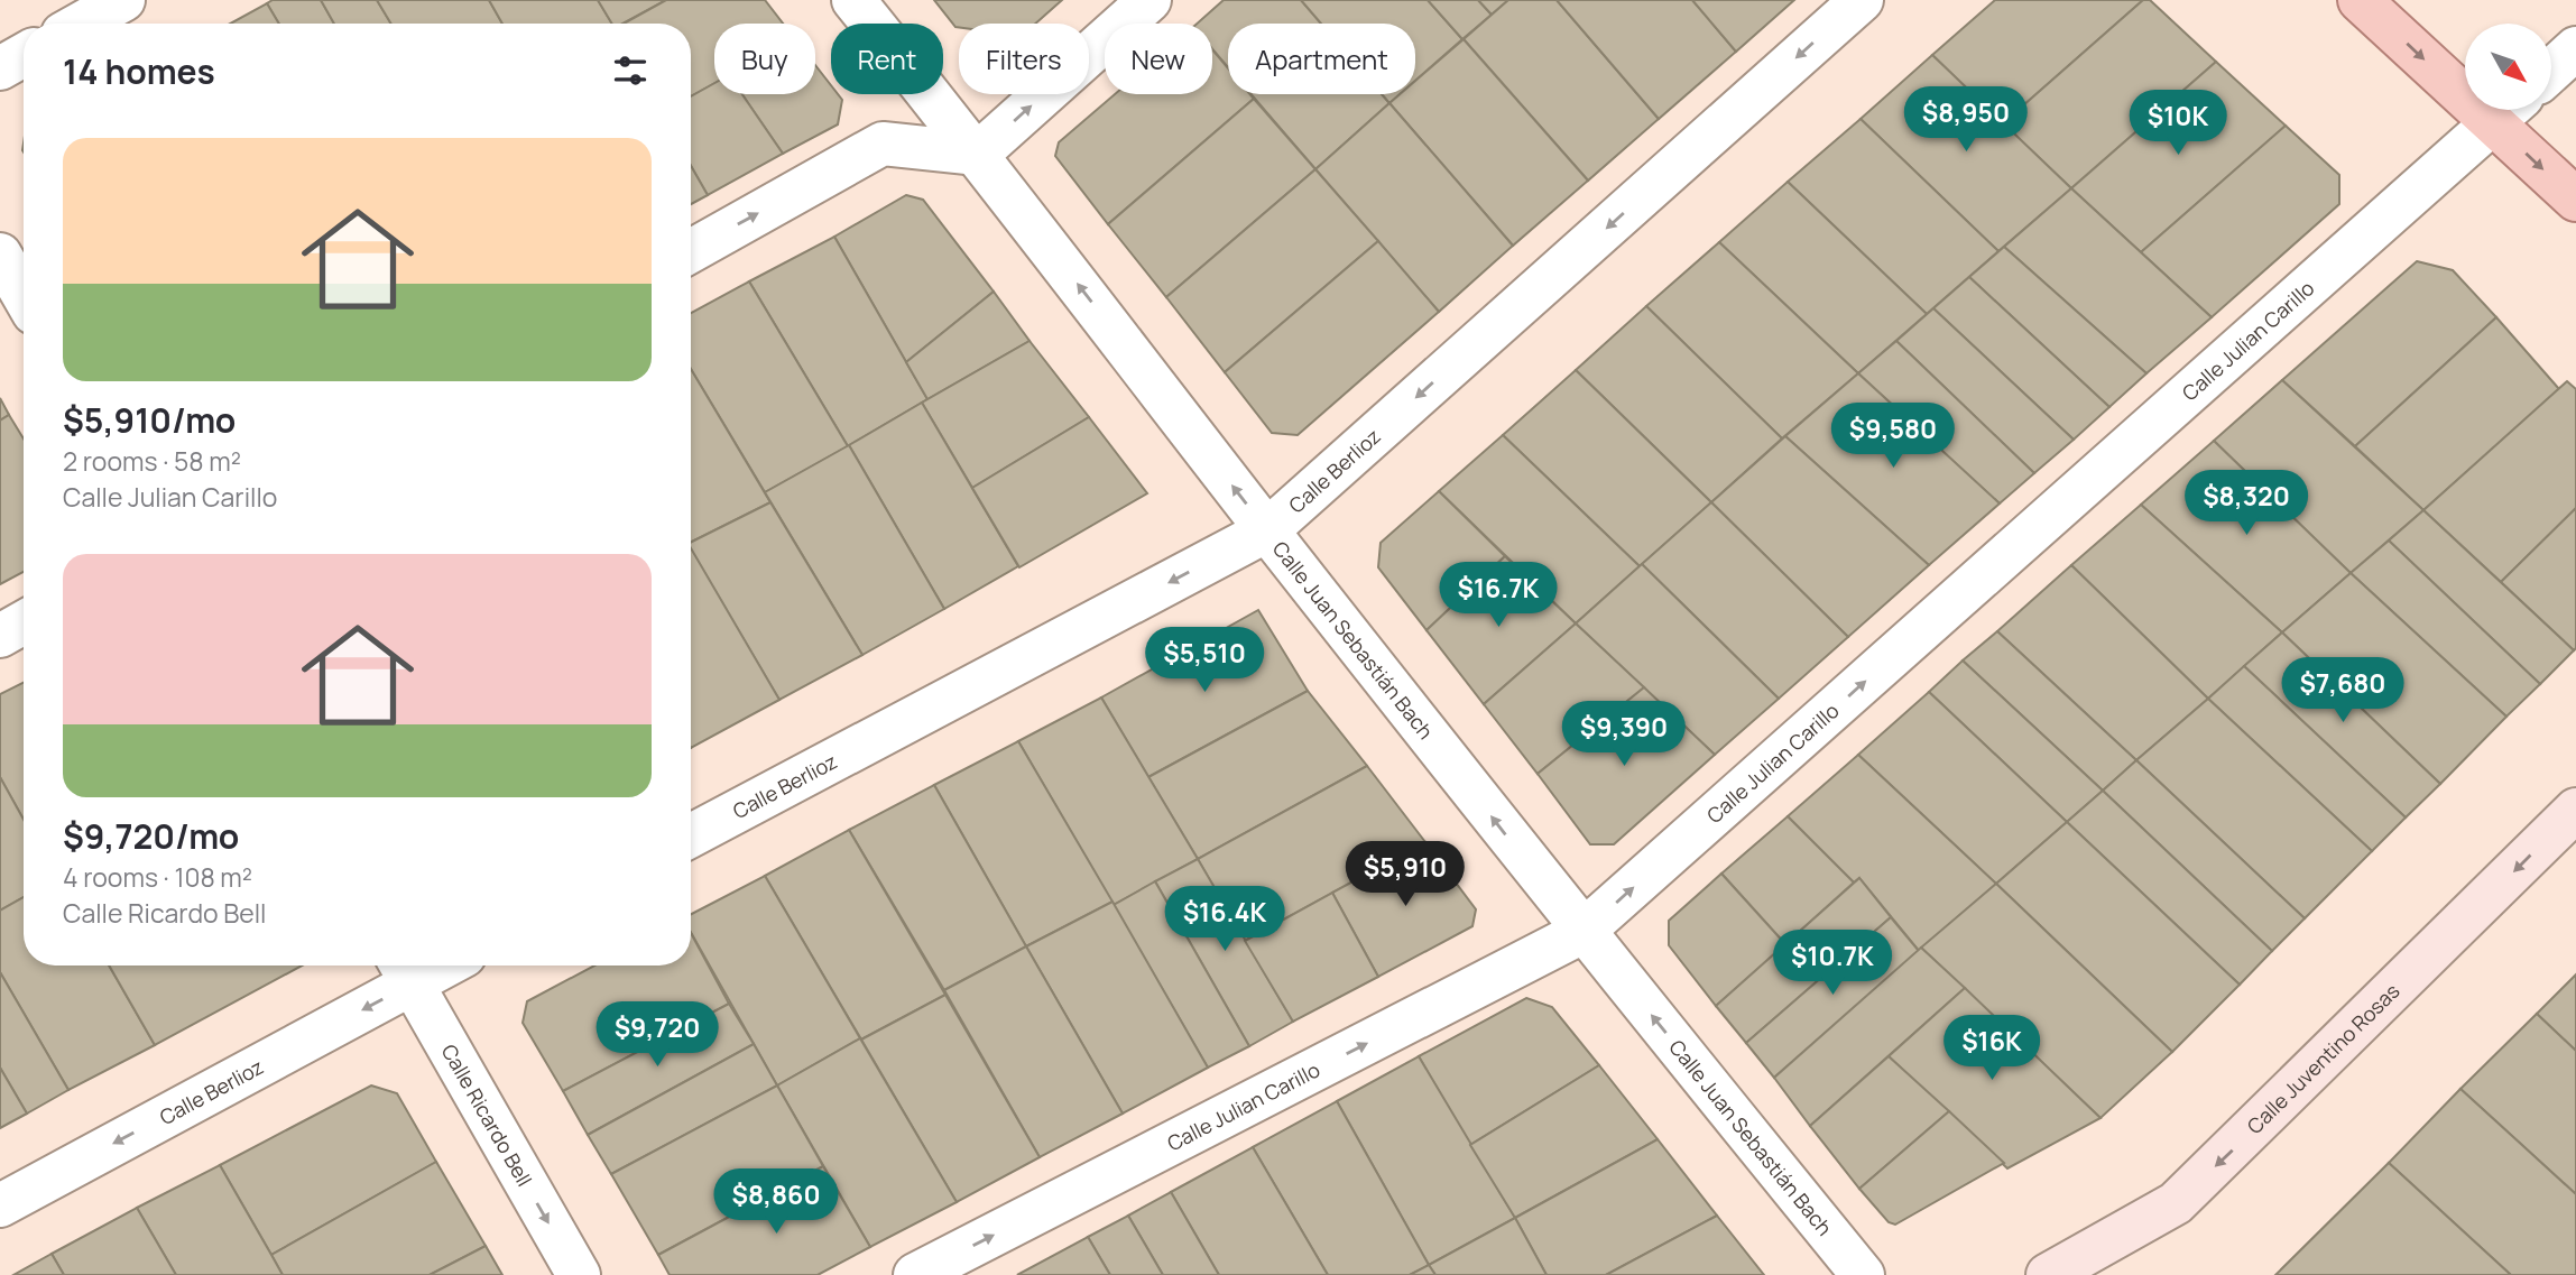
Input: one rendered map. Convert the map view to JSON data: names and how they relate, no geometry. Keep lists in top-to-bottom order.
{
  "streets": {
    "street": [
      "Calle Julian Carillo",
      "Calle Berlioz",
      "Calle Juan Sebastián Bach",
      "Calle Juventino Rosas",
      "Calle Ricardo Bell"
    ]
  },
  "crossings": [
    ["Calle Julian Carillo", "Calle Juan Sebastián Bach"],
    ["Calle Berlioz", "Calle Juan Sebastián Bach"],
    ["Calle Berlioz", "Calle Ricardo Bell"]
  ],
  "one_way": [
    "Calle Julian Carillo",
    "Calle Berlioz",
    "Calle Juan Sebastián Bach",
    "Calle Juventino Rosas",
    "Calle Ricardo Bell"
  ],
  "north": "bottom right",
  "page": {
    "chip": [
      "Buy",
      "Rent",
      "Filters",
      "New",
      "Apartment"
    ],
    "heading": "14 homes",
    "price": [
      "$8,950",
      "$10K",
      "$9,580",
      "$8,320",
      "$16.7K",
      "$5,510",
      "$7,680",
      "$9,390",
      "$5,910",
      "$16.4K",
      "$10.7K",
      "$9,720",
      "$16K",
      "$8,860"
    ],
    "list": [
      {
        "name": "$5,910/mo",
        "note": "2 rooms · 58 m² · Calle Julian Carillo"
      },
      {
        "name": "$9,720/mo",
        "note": "4 rooms · 108 m² · Calle Ricardo Bell"
      }
    ]
  }
}
